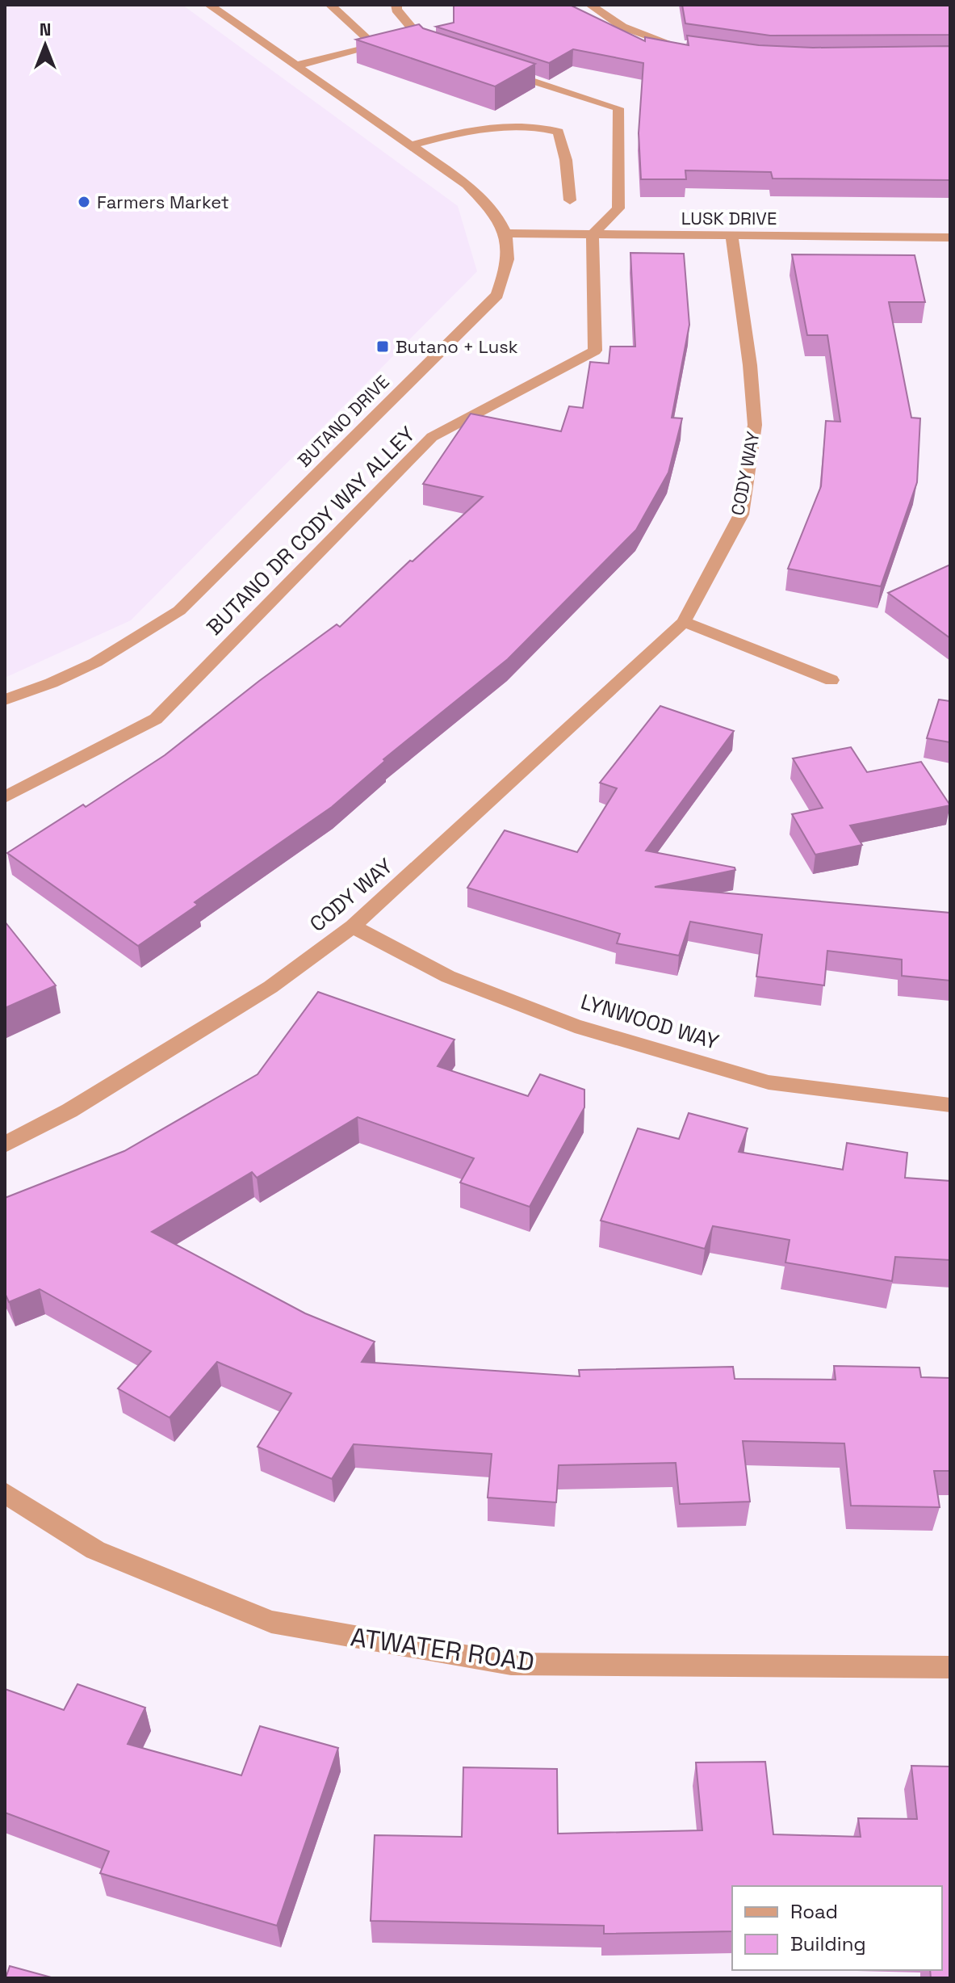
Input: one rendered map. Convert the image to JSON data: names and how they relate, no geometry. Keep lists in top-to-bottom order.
{
  "streets": {
    "street": [
      "LUSK DRIVE",
      "BUTANO DRIVE",
      "CODY WAY",
      "BUTANO DR CODY WAY ALLEY",
      "LYNWOOD WAY",
      "ATWATER ROAD"
    ]
  },
  "crossings": [
    ["LUSK DRIVE", "BUTANO DRIVE"],
    ["LUSK DRIVE", "CODY WAY"],
    ["LUSK DRIVE", "BUTANO DR CODY WAY ALLEY"],
    ["CODY WAY", "LYNWOOD WAY"]
  ],
  "places": {
    "other": ["Farmers Market"],
    "transit": ["Butano + Lusk"]
  },
  "legend": ["Road", "Building"],
  "north": "top"
}
